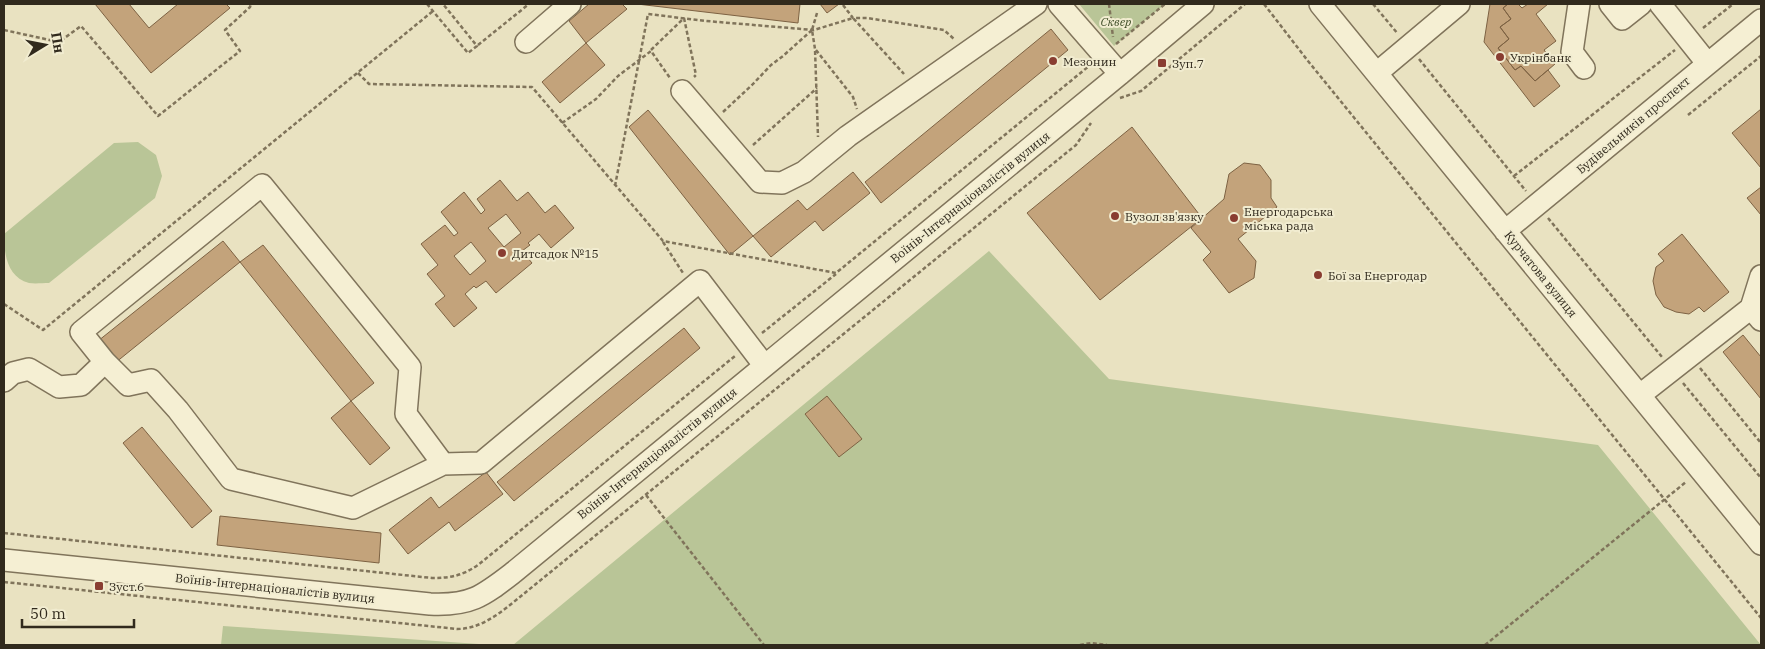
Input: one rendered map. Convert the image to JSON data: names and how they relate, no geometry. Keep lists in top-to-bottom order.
{
  "streets": {
    "street": ["Будівельників проспект", "Воїнів-Інтернаціоналістів вулиця", "Курчатова вулиця"]
  },
  "crossings": [
    ["Будівельників проспект", "Курчатова вулиця"]
  ],
  "parks": ["Сквер"],
  "places": {
    "other": [
      "Укрінбанк",
      "Мезонин",
      "Вузол зв'язку",
      "Енергодарська міська рада",
      "Дитсадок №15",
      "Бої за Енергодар"
    ],
    "transit": ["Зуп.7", "Зуст.6"]
  },
  "scale_bar": "50 m",
  "north": "right"
}
